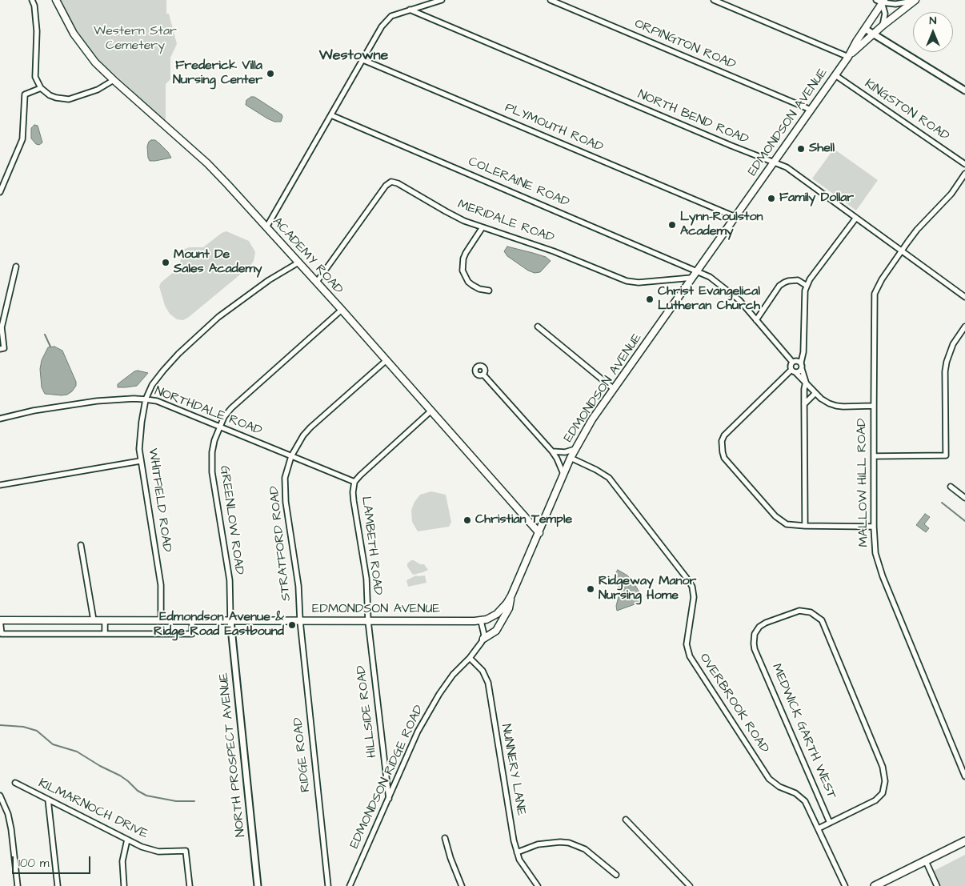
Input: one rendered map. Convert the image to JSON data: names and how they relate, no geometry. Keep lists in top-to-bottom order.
{
  "streets": {
    "main road": ["EDMONDSON AVENUE", "ACADEMY ROAD"],
    "street": [
      "ORPINGTON ROAD",
      "KINGSTON ROAD",
      "NORTH BEND ROAD",
      "PLYMOUTH ROAD",
      "COLERAINE ROAD",
      "MERIDALE ROAD",
      "NORTHDALE ROAD",
      "MALLOW HILL ROAD",
      "WHITFIELD ROAD",
      "GREENLOW ROAD",
      "STRATFORD ROAD",
      "LAMBETH ROAD",
      "OVERBROOK ROAD",
      "HILLSIDE ROAD",
      "MEDWICK GARTH WEST",
      "NORTH PROSPECT AVENUE",
      "RIDGE ROAD",
      "NUNNERY LANE",
      "EDMONDSON RIDGE ROAD",
      "KILMARNOCH DRIVE"
    ]
  },
  "crossings": [
    ["ORPINGTON ROAD", "EDMONDSON AVENUE"],
    ["KINGSTON ROAD", "EDMONDSON AVENUE"],
    ["NORTH BEND ROAD", "EDMONDSON AVENUE"],
    ["NORTH BEND ROAD", "MALLOW HILL ROAD"],
    ["EDMONDSON AVENUE", "PLYMOUTH ROAD"],
    ["EDMONDSON AVENUE", "COLERAINE ROAD"],
    ["EDMONDSON AVENUE", "MERIDALE ROAD"],
    ["EDMONDSON AVENUE", "ACADEMY ROAD"],
    ["EDMONDSON AVENUE", "WHITFIELD ROAD"],
    ["EDMONDSON AVENUE", "GREENLOW ROAD"],
    ["EDMONDSON AVENUE", "STRATFORD ROAD"],
    ["EDMONDSON AVENUE", "LAMBETH ROAD"],
    ["EDMONDSON AVENUE", "OVERBROOK ROAD"],
    ["EDMONDSON AVENUE", "HILLSIDE ROAD"],
    ["EDMONDSON AVENUE", "NORTH PROSPECT AVENUE"],
    ["EDMONDSON AVENUE", "RIDGE ROAD"],
    ["MERIDALE ROAD", "ACADEMY ROAD"],
    ["ACADEMY ROAD", "WHITFIELD ROAD"],
    ["ACADEMY ROAD", "GREENLOW ROAD"],
    ["ACADEMY ROAD", "STRATFORD ROAD"],
    ["ACADEMY ROAD", "LAMBETH ROAD"],
    ["NORTHDALE ROAD", "WHITFIELD ROAD"],
    ["NORTHDALE ROAD", "GREENLOW ROAD"],
    ["NORTHDALE ROAD", "STRATFORD ROAD"],
    ["NORTHDALE ROAD", "LAMBETH ROAD"],
    ["GREENLOW ROAD", "NORTH PROSPECT AVENUE"],
    ["STRATFORD ROAD", "RIDGE ROAD"],
    ["LAMBETH ROAD", "HILLSIDE ROAD"],
    ["HILLSIDE ROAD", "EDMONDSON RIDGE ROAD"],
    ["NUNNERY LANE", "EDMONDSON RIDGE ROAD"]
  ],
  "districts": ["Westowne"],
  "parks": ["Western Star Cemetery"],
  "places": [
    "Frederick Villa Nursing Center",
    "Shell",
    "Family Dollar",
    "Lynn-Roulston Academy",
    "Mount De Sales Academy",
    "Christ Evangelical Lutheran Church",
    "Christian Temple",
    "Ridgeway Manor Nursing Home",
    "Edmondson Avenue & Ridge Road Eastbound"
  ],
  "scale_bar": "100 m",
  "north": "top"
}
